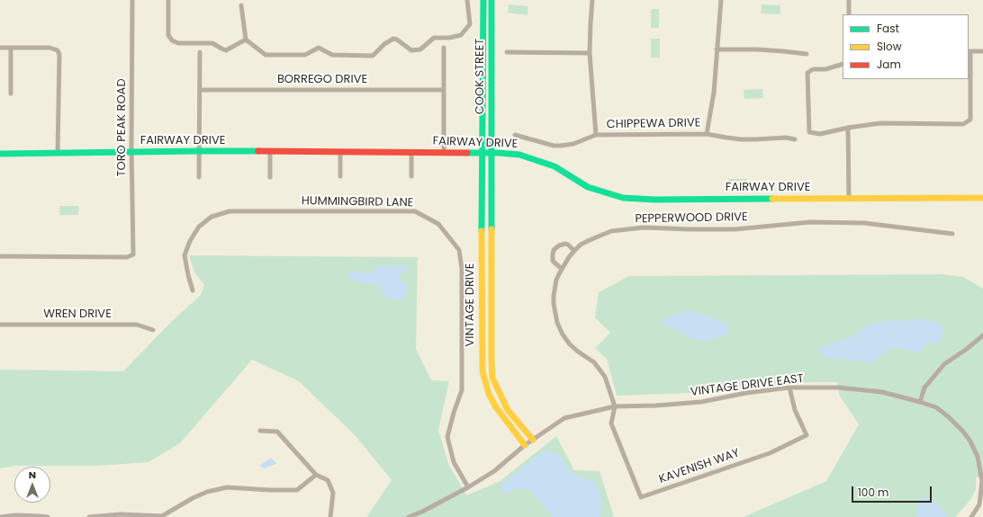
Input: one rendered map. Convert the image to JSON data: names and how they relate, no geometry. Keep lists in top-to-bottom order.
{
  "streets": {
    "street": [
      "COOK STREET",
      "BORREGO DRIVE",
      "CHIPPEWA DRIVE",
      "TORO PEAK ROAD",
      "FAIRWAY DRIVE",
      "HUMMINGBIRD LANE",
      "PEPPERWOOD DRIVE",
      "VINTAGE DRIVE",
      "WREN DRIVE",
      "VINTAGE DRIVE EAST",
      "KAVENISH WAY"
    ]
  },
  "crossings": [
    ["COOK STREET", "FAIRWAY DRIVE"],
    ["COOK STREET", "VINTAGE DRIVE"],
    ["TORO PEAK ROAD", "FAIRWAY DRIVE"],
    ["FAIRWAY DRIVE", "VINTAGE DRIVE"],
    ["HUMMINGBIRD LANE", "VINTAGE DRIVE EAST"],
    ["PEPPERWOOD DRIVE", "VINTAGE DRIVE EAST"],
    ["PEPPERWOOD DRIVE", "KAVENISH WAY"],
    ["VINTAGE DRIVE", "VINTAGE DRIVE EAST"],
    ["VINTAGE DRIVE EAST", "KAVENISH WAY"]
  ],
  "legend": ["Fast", "Slow", "Jam"],
  "scale_bar": "100 m",
  "north": "top"
}
